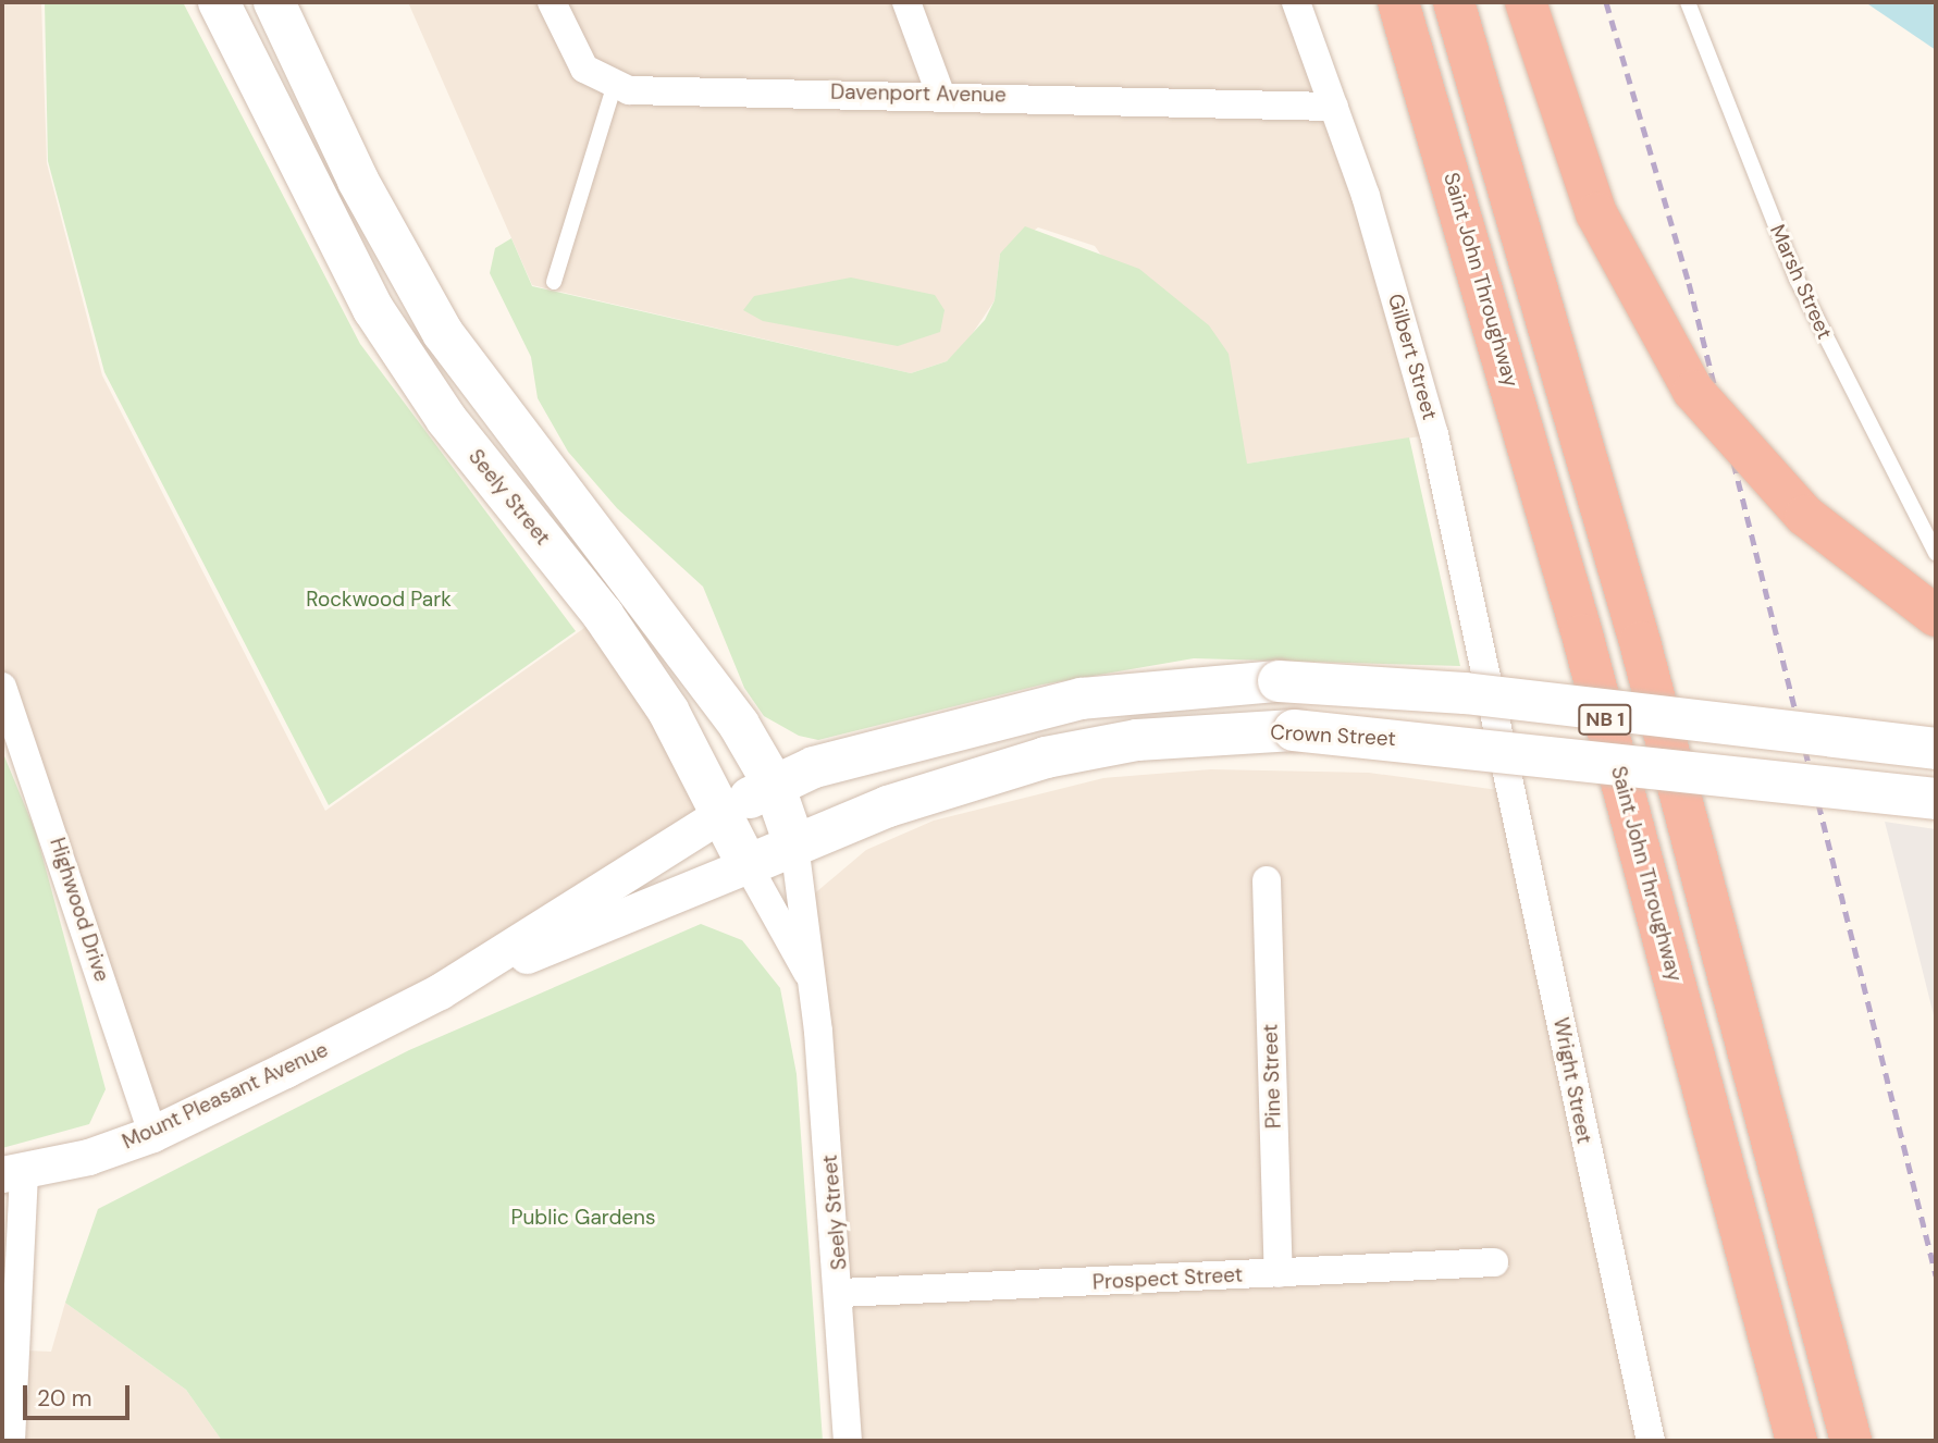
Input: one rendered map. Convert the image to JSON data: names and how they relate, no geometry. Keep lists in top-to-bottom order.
{
  "streets": {
    "highway": ["Saint John Throughway", "NB 1"],
    "main road": ["Seely Street", "Crown Street", "Mount Pleasant Avenue"],
    "street": [
      "Davenport Avenue",
      "Gilbert Street",
      "Highwood Drive",
      "Pine Street",
      "Wright Street",
      "Prospect Street"
    ],
    "lane": ["Marsh Street"]
  },
  "crossings": [
    ["Davenport Avenue", "Gilbert Street"],
    ["Gilbert Street", "Wright Street"],
    ["Seely Street", "Crown Street"],
    ["Seely Street", "Mount Pleasant Avenue"],
    ["Seely Street", "Prospect Street"],
    ["Crown Street", "Mount Pleasant Avenue"],
    ["Highwood Drive", "Mount Pleasant Avenue"],
    ["Pine Street", "Prospect Street"]
  ],
  "parks": ["Rockwood Park", "Public Gardens"],
  "scale_bar": "20 m"
}
